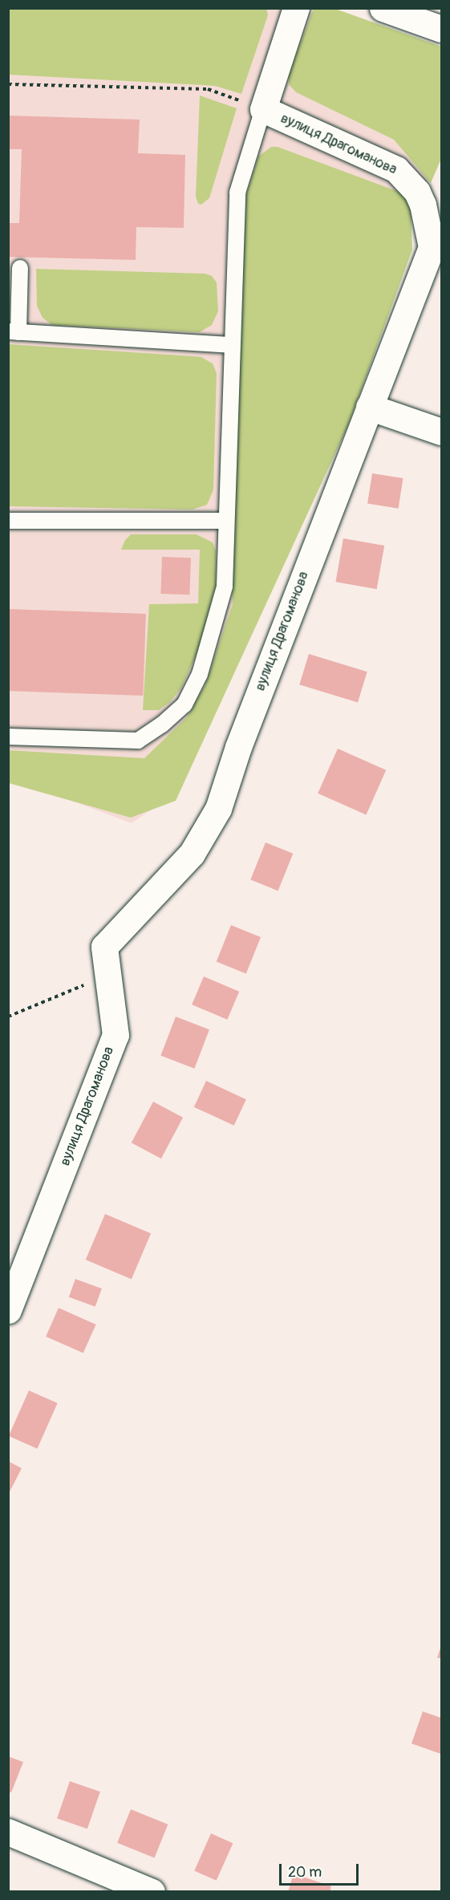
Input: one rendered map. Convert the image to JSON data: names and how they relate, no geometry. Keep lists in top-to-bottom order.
{
  "streets": {
    "street": ["вулиця Драгоманова"]
  },
  "scale_bar": "20 m"
}
